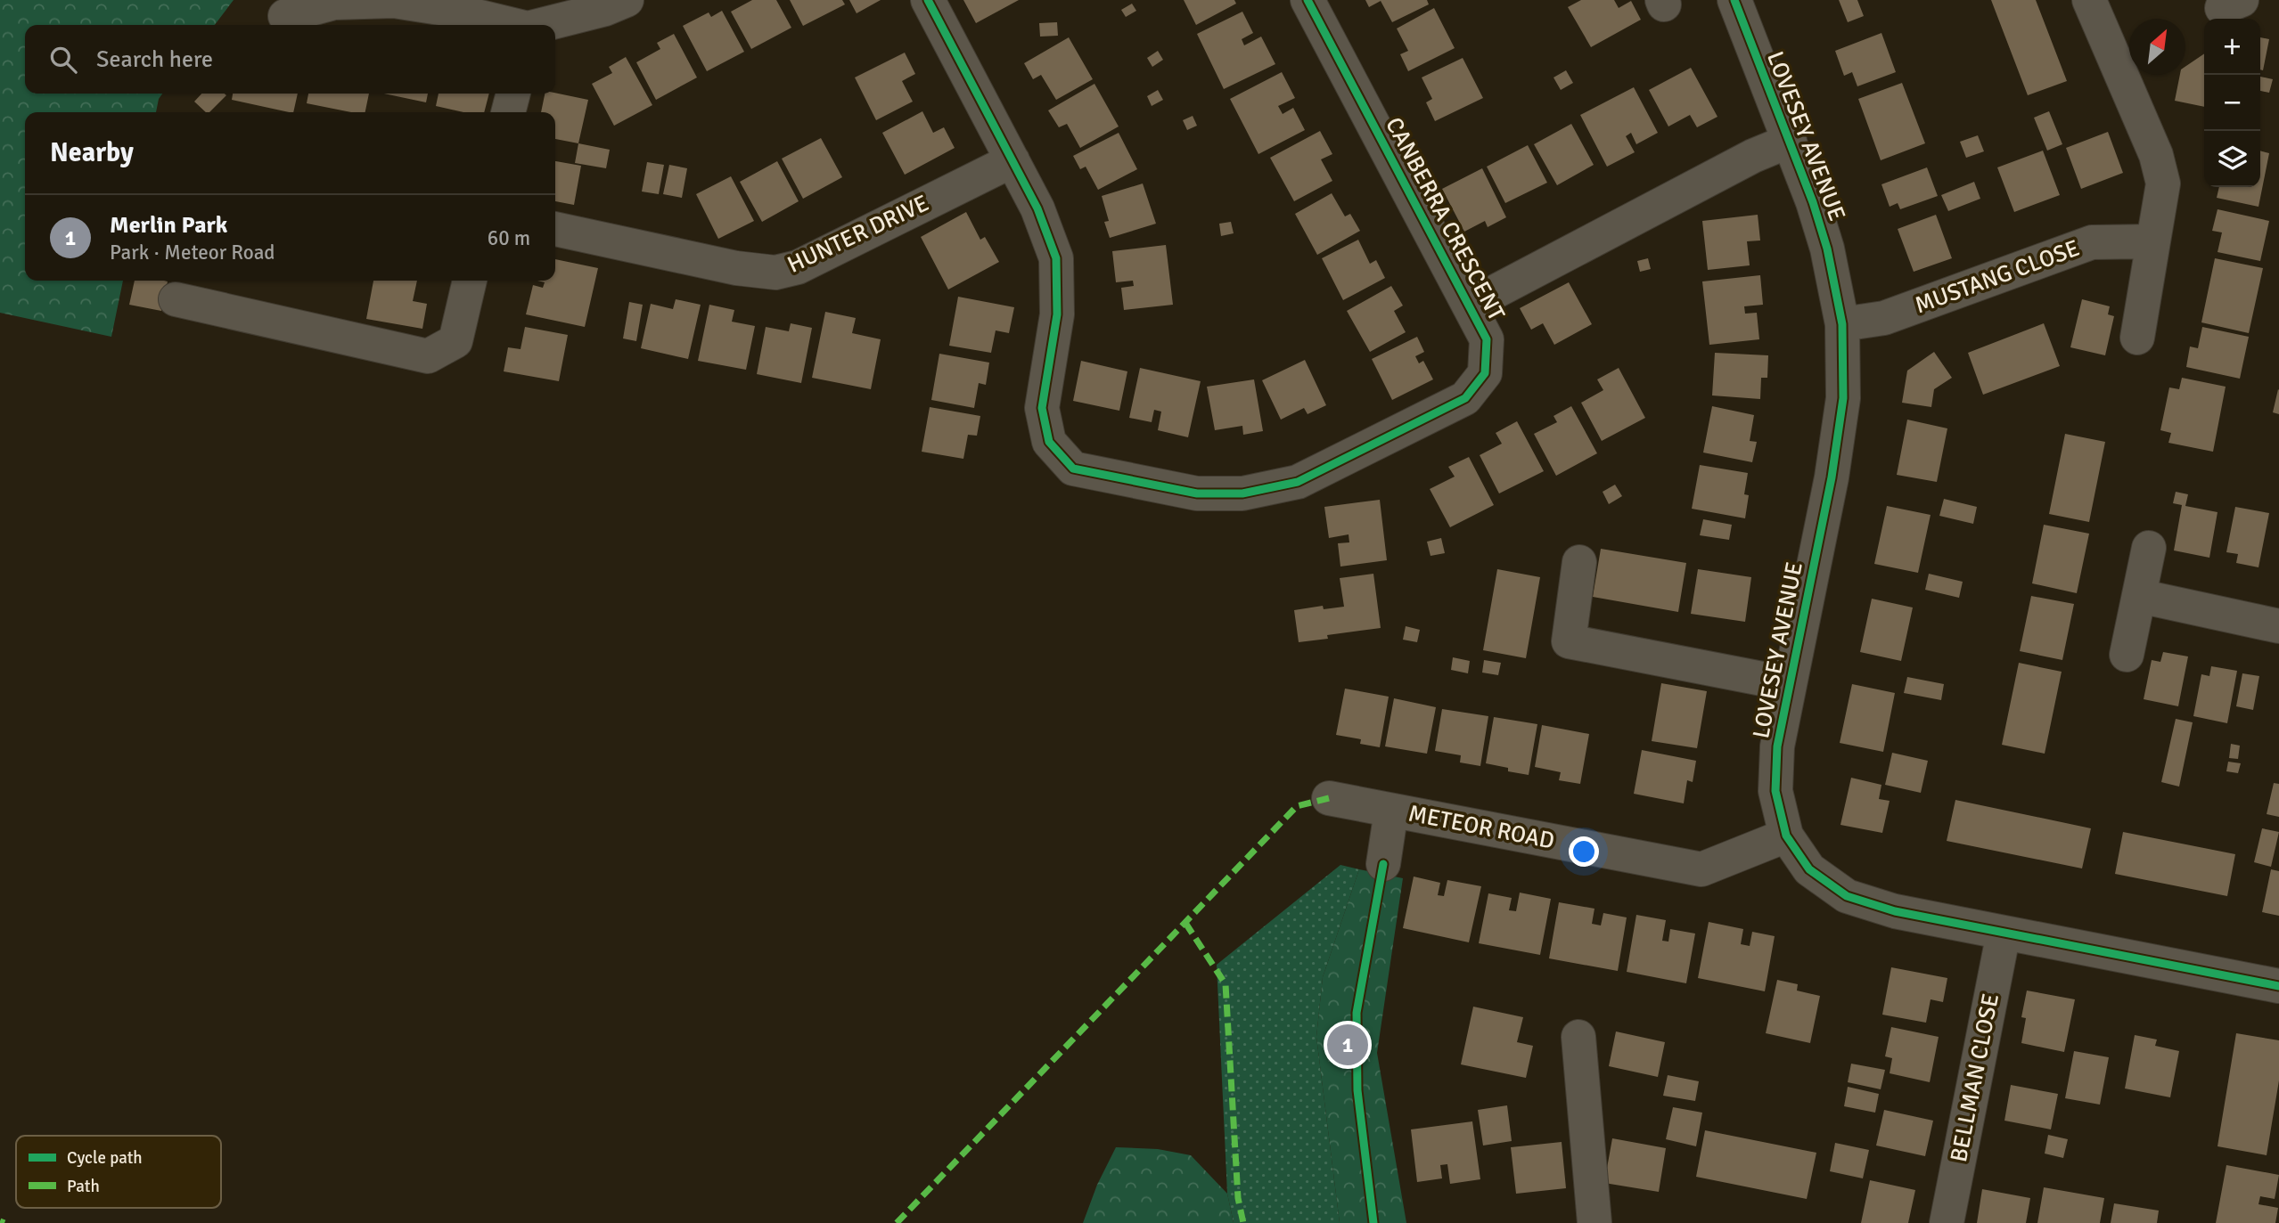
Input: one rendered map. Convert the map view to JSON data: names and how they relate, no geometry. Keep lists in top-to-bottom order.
{
  "streets": {
    "street": [
      "LOVESEY AVENUE",
      "CANBERRA CRESCENT",
      "HUNTER DRIVE",
      "MUSTANG CLOSE",
      "METEOR ROAD",
      "BELLMAN CLOSE"
    ]
  },
  "crossings": [
    ["LOVESEY AVENUE", "CANBERRA CRESCENT"],
    ["LOVESEY AVENUE", "MUSTANG CLOSE"],
    ["LOVESEY AVENUE", "METEOR ROAD"],
    ["LOVESEY AVENUE", "BELLMAN CLOSE"],
    ["CANBERRA CRESCENT", "HUNTER DRIVE"]
  ],
  "legend": ["Cycle path", "Path"],
  "north": "top right",
  "page": {
    "map_buttons": ["+", "−"],
    "search": "Search here",
    "heading": "Nearby",
    "list": [
      {
        "mark": "1",
        "name": "Merlin Park",
        "note": "Park · Meteor Road",
        "value": "60 m"
      }
    ],
    "pins": "1"
  }
}
